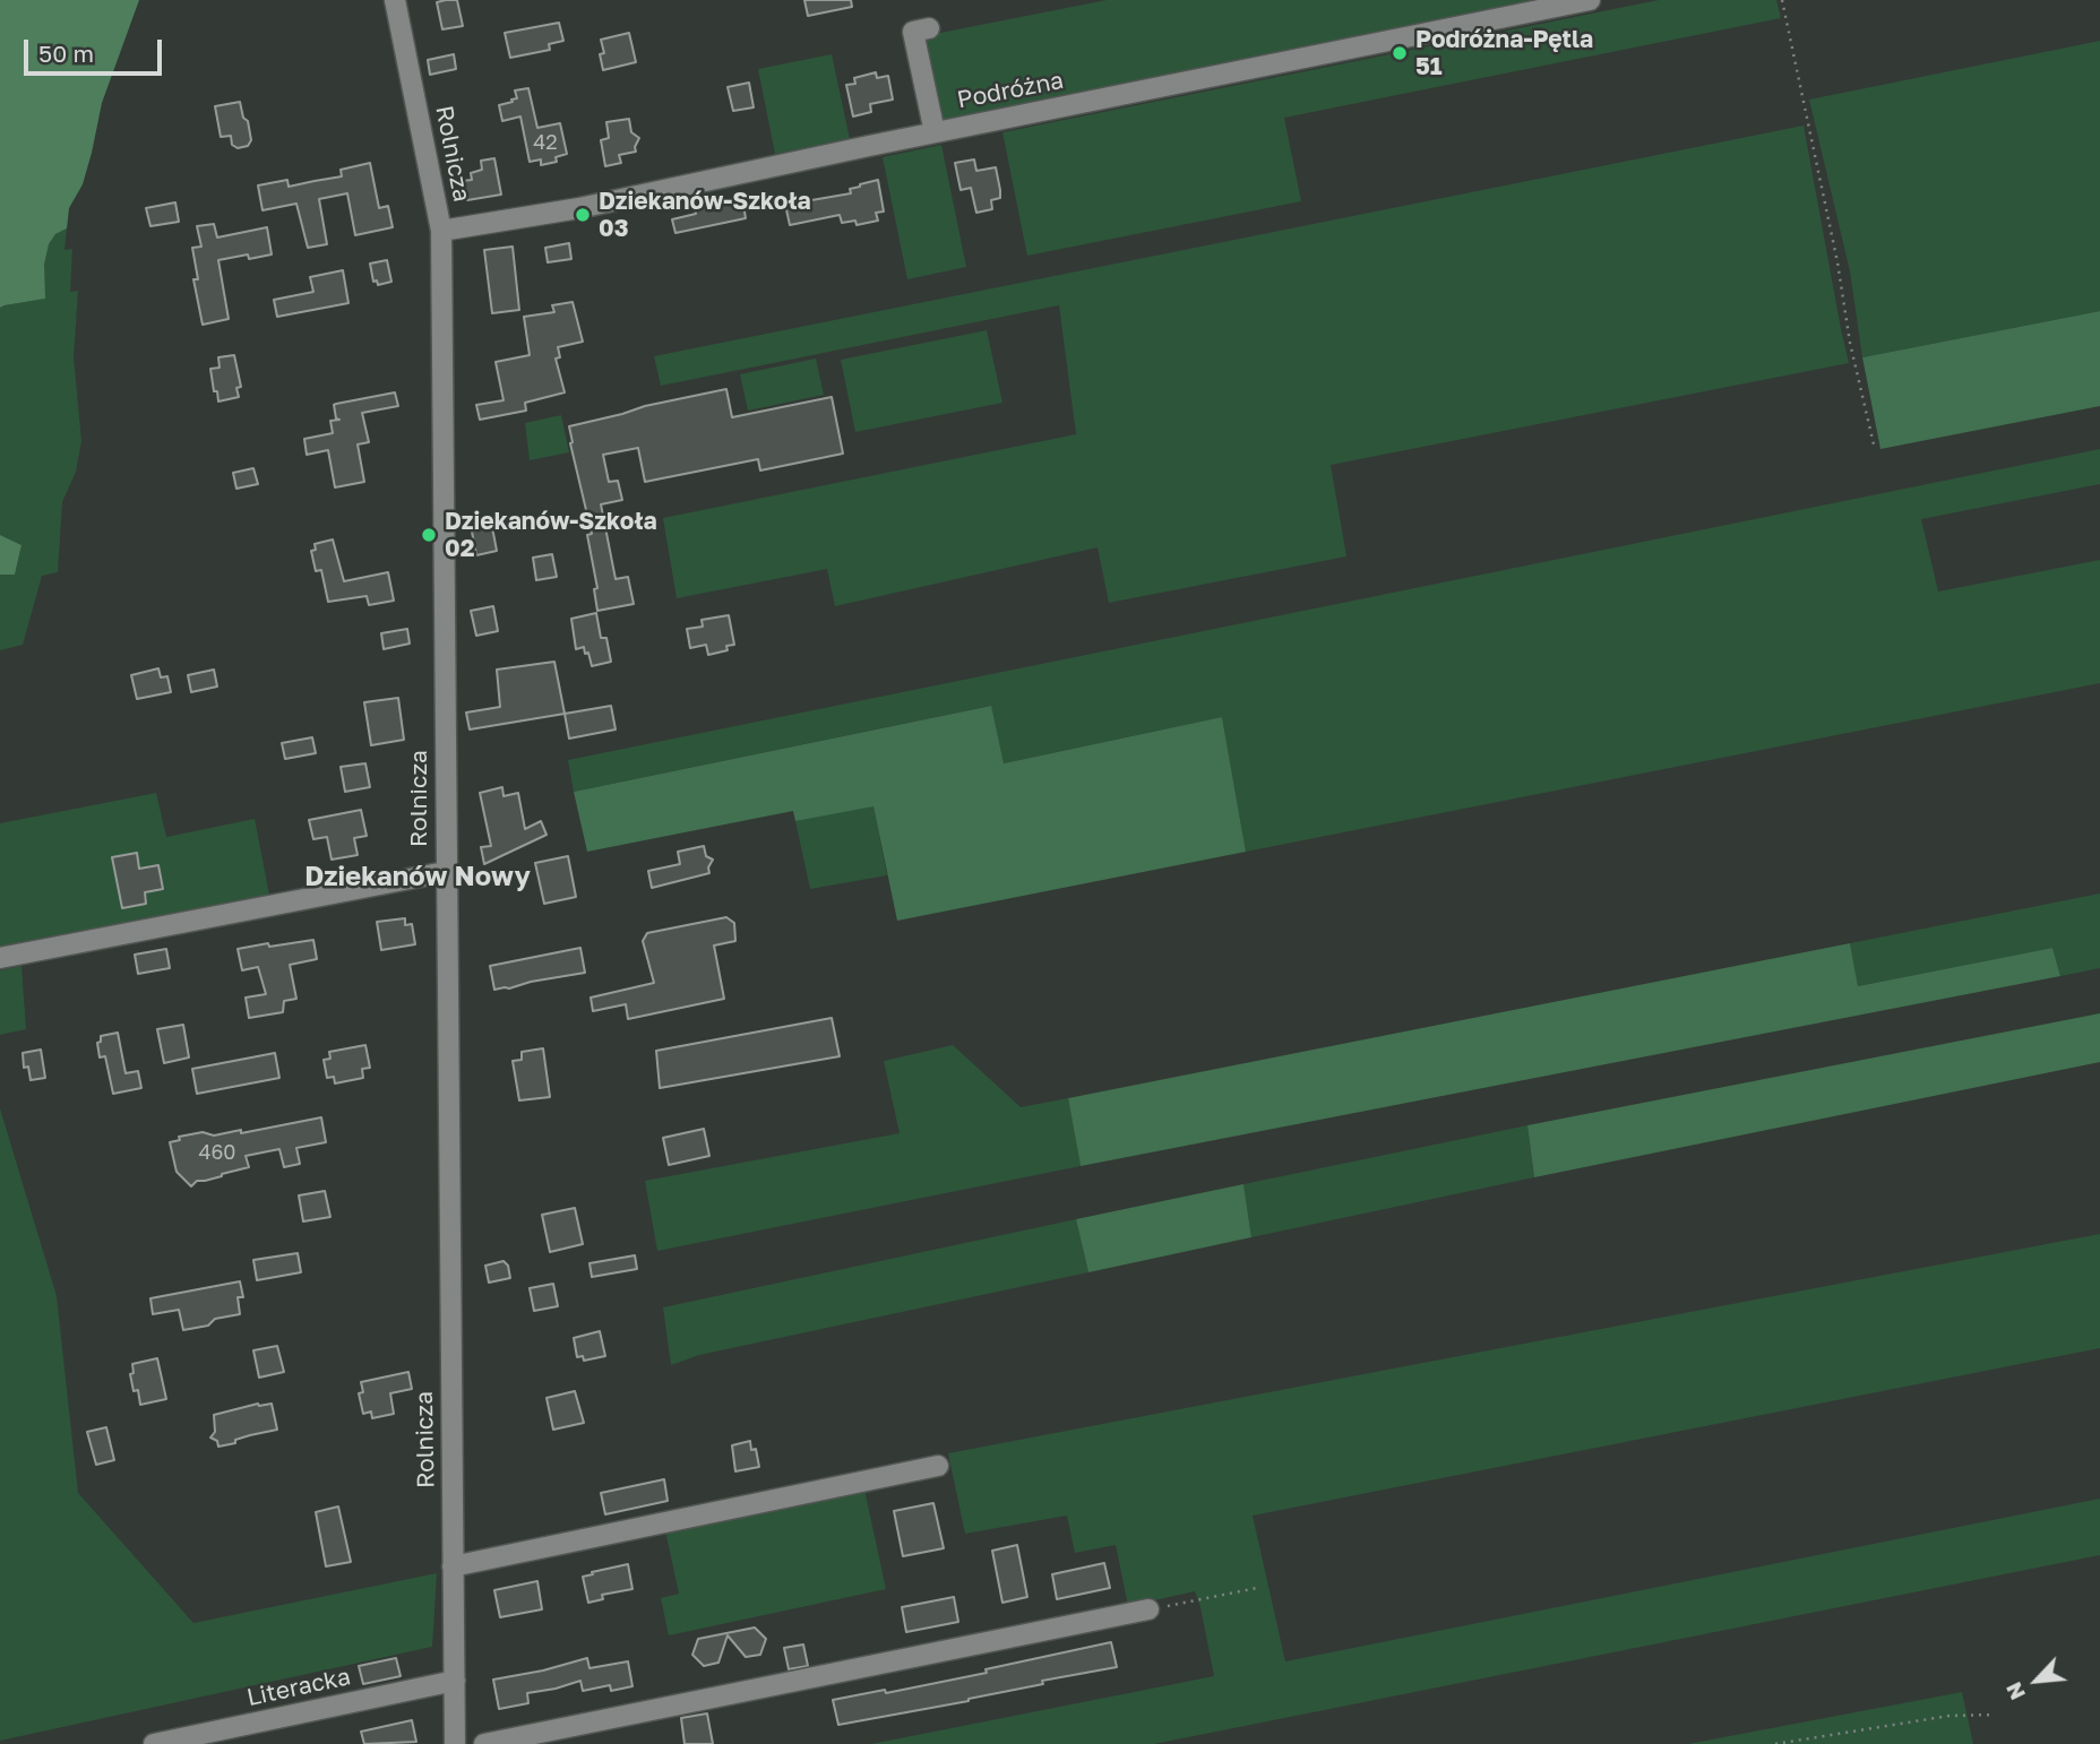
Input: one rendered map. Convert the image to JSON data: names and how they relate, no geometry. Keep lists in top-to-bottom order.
{
  "streets": {
    "street": ["Podróżna", "Rolnicza", "Literacka"]
  },
  "crossings": [
    ["Podróżna", "Rolnicza"],
    ["Rolnicza", "Literacka"]
  ],
  "districts": ["Dziekanów Nowy"],
  "places": ["Podróżna-Pętla 51", "Dziekanów-Szkoła 03", "Dziekanów-Szkoła 02"],
  "house_numbers": ["42", "460"],
  "scale_bar": "50 m",
  "north": "bottom left"
}
